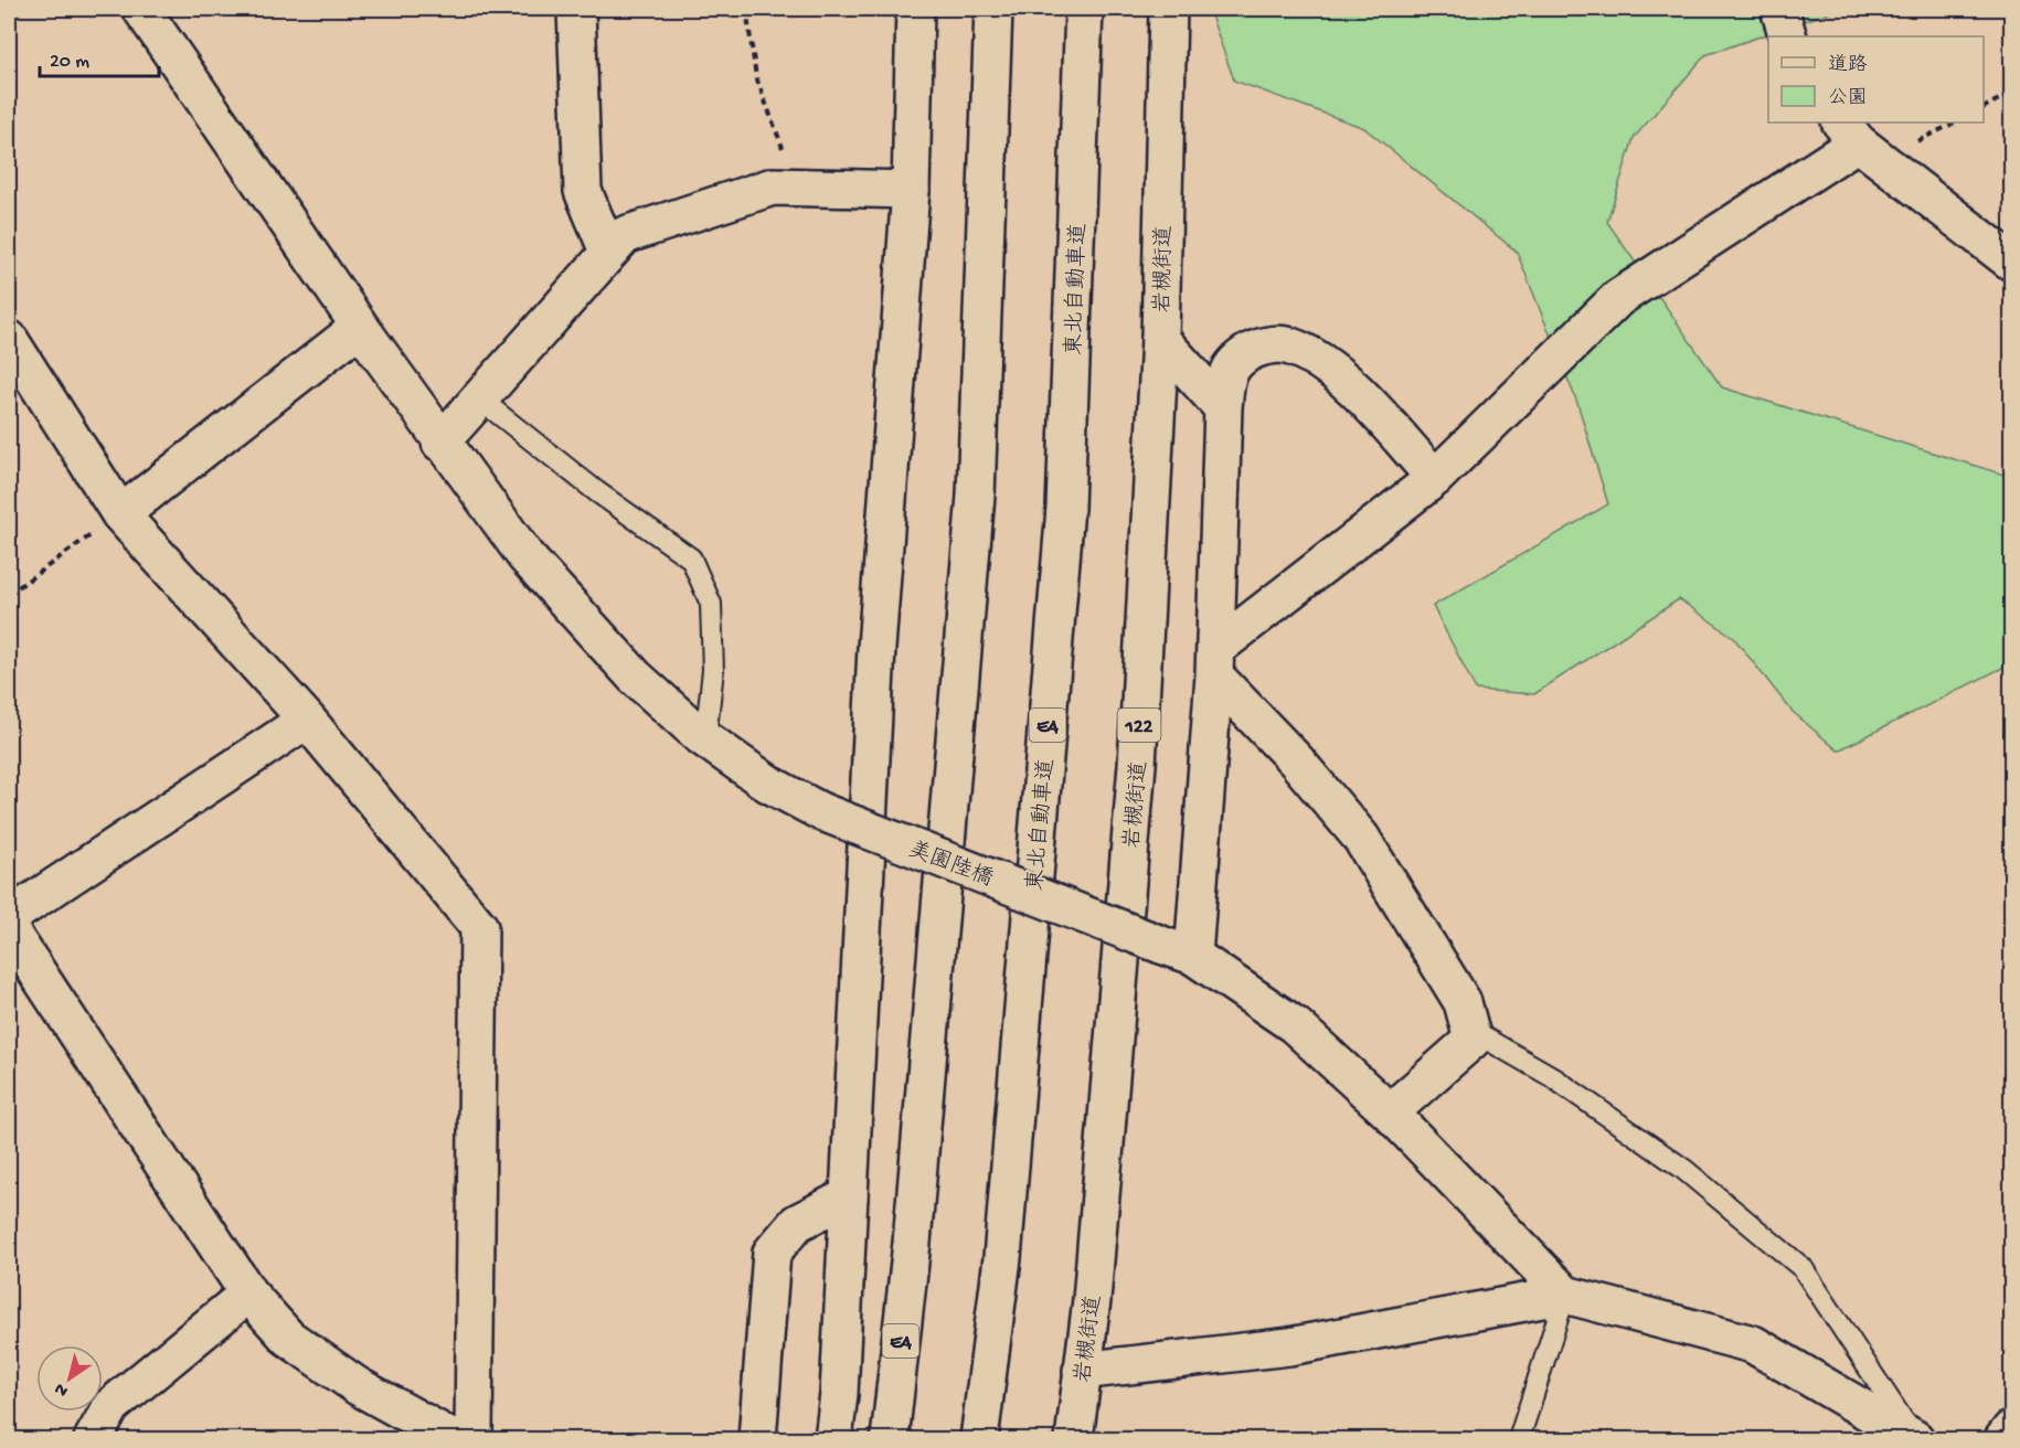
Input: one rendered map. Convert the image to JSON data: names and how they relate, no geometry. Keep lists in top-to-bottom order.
{
  "streets": {
    "main road": [
      "岩槻街道",
      "東北自動車道",
      "E4",
      "122",
      "美園陸橋"
    ]
  },
  "legend": ["道路", "公園"],
  "scale_bar": "20 m",
  "north": "bottom left"
}
